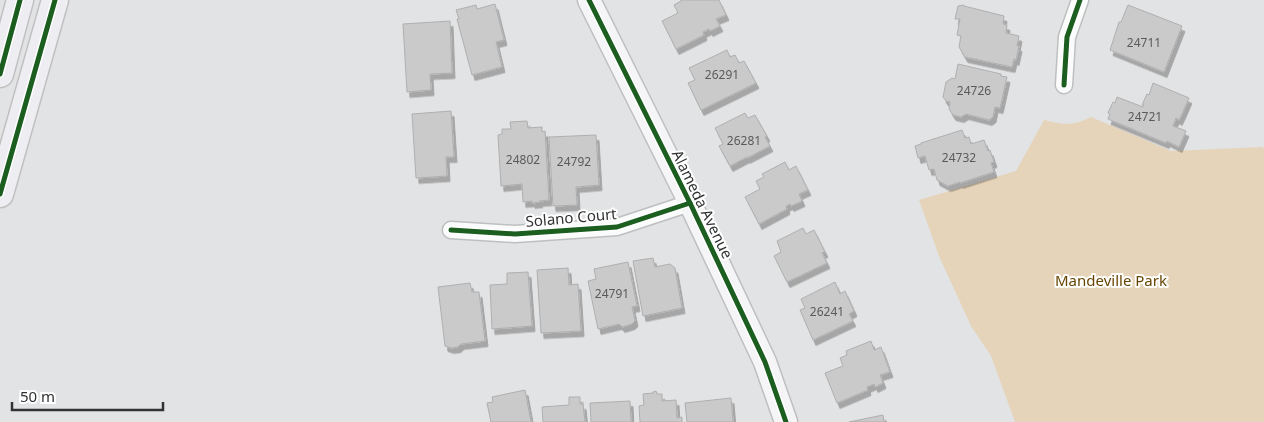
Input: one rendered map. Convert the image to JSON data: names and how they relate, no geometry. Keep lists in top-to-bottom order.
{
  "streets": {
    "street": ["Alameda Avenue", "Solano Court"]
  },
  "crossings": [
    ["Alameda Avenue", "Solano Court"]
  ],
  "parks": ["Mandeville Park"],
  "house_numbers": [
    "24711",
    "26291",
    "24726",
    "24721",
    "26281",
    "24732",
    "24802",
    "24792",
    "24791",
    "26241"
  ],
  "scale_bar": "50 m"
}
